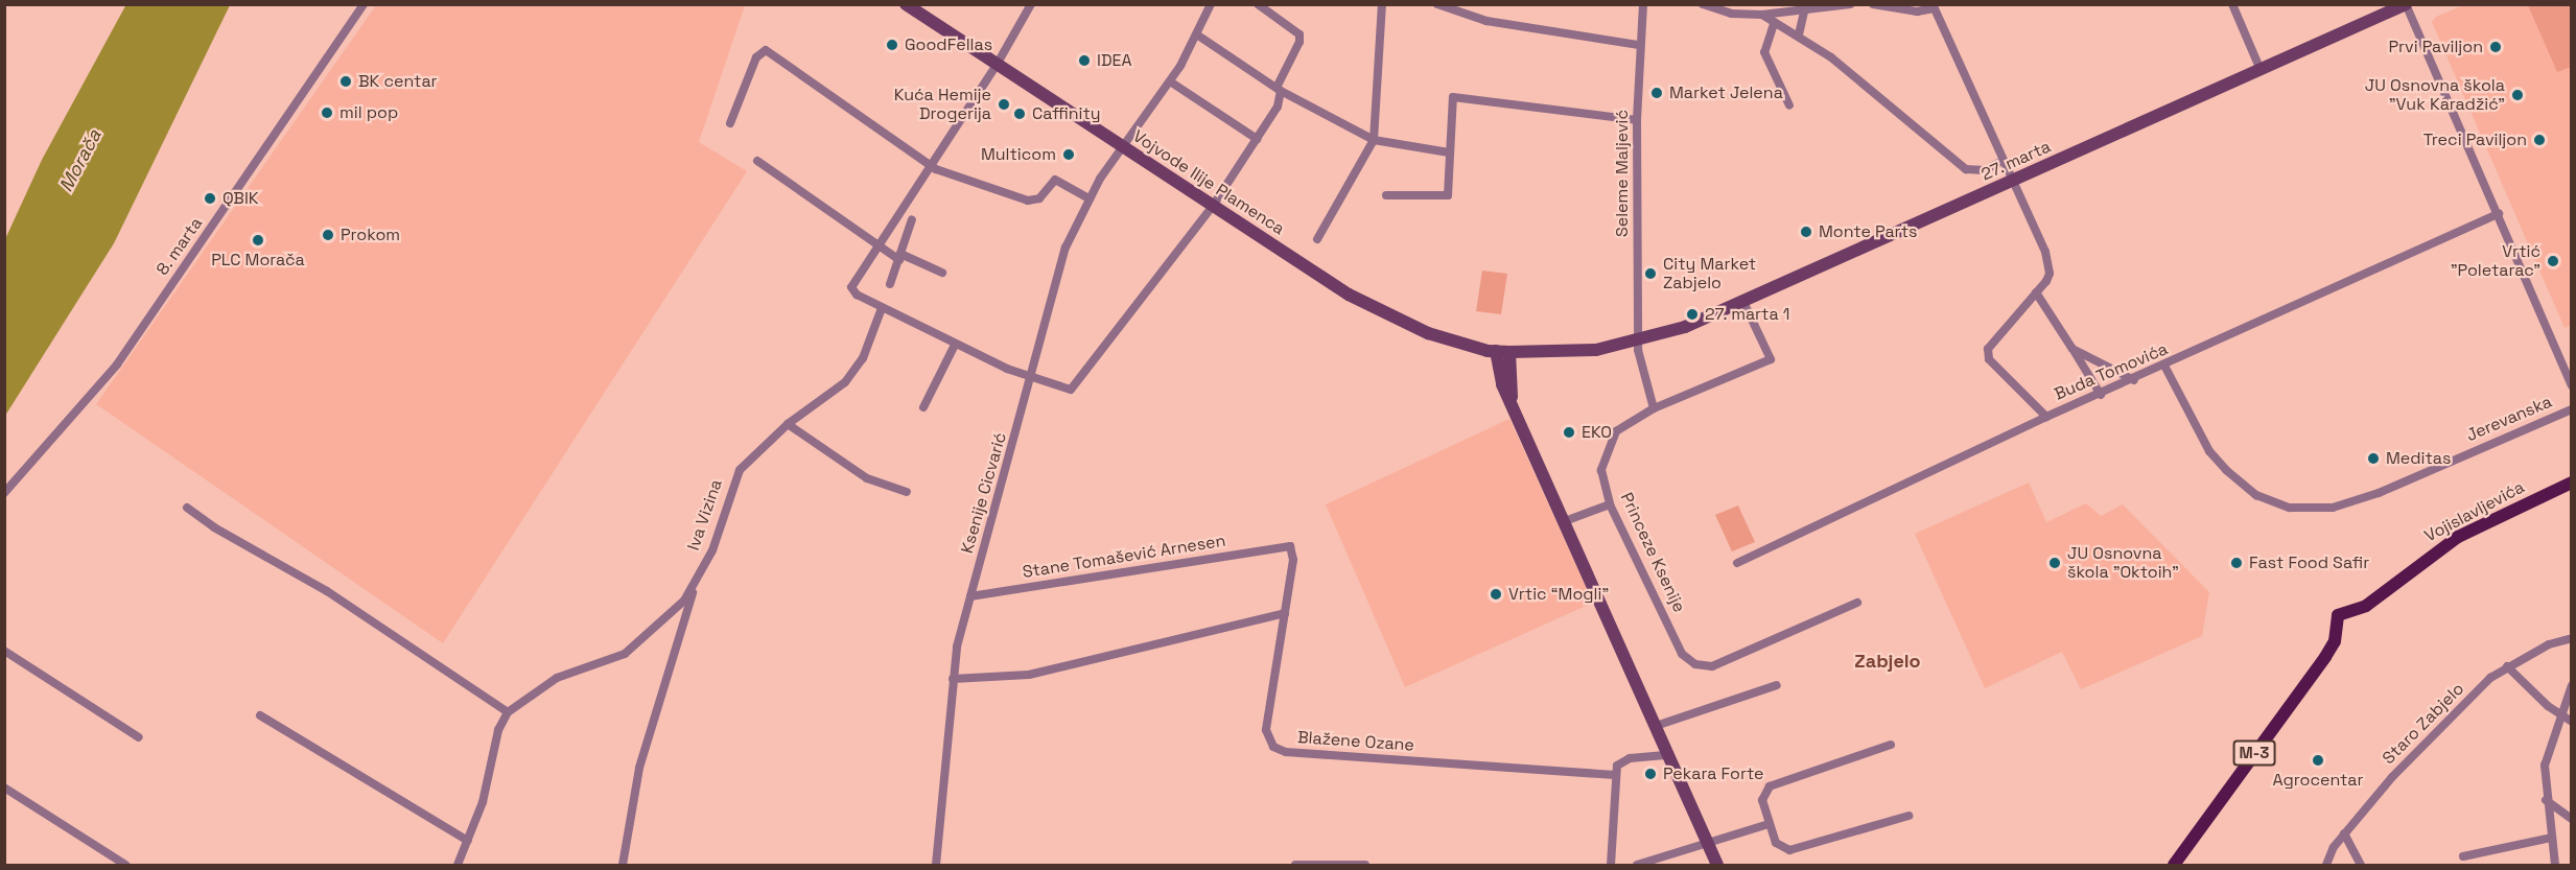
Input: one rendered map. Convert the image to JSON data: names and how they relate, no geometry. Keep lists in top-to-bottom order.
{
  "streets": {
    "main road": ["Vojislavljevića", "M-3"],
    "street": [
      "27. marta",
      "Seleme Maljević",
      "Vojvode Ilije Plamenca",
      "8. marta",
      "Buda Tomovića",
      "Jerevanska",
      "Ksenije Cicvarić",
      "Iva Vizina",
      "Princeze Ksenije",
      "Stane Tomašević Arnesen",
      "Staro Zabjelo",
      "Blažene Ozane"
    ]
  },
  "crossings": [
    ["27. marta", "Seleme Maljević"],
    ["27. marta", "Vojvode Ilije Plamenca"],
    ["27. marta", "Princeze Ksenije"],
    ["Vojvode Ilije Plamenca", "Ksenije Cicvarić"],
    ["Buda Tomovića", "Jerevanska"],
    ["Ksenije Cicvarić", "Stane Tomašević Arnesen"],
    ["Stane Tomašević Arnesen", "Blažene Ozane"]
  ],
  "districts": ["Zabjelo"],
  "water": ["Morača"],
  "places": [
    "GoodFellas",
    "Prvi Paviljon",
    "IDEA",
    "BK centar",
    "Market Jelena",
    "JU Osnovna škola \"Vuk Karadžić\"",
    "Kuća Hemije Drogerija",
    "mil pop",
    "Caffinity",
    "Treci Paviljon",
    "Multicom",
    "QBIK",
    "Monte Parts",
    "Prokom",
    "PLC Morača",
    "Vrtić \"Poletarac\"",
    "City Market Zabjelo",
    "27. marta 1",
    "EKO",
    "Meditas",
    "JU Osnovna škola \"Oktoih\"",
    "Fast Food Safir",
    "Vrtic “Mogli”",
    "Agrocentar",
    "Pekara Forte"
  ]
}
